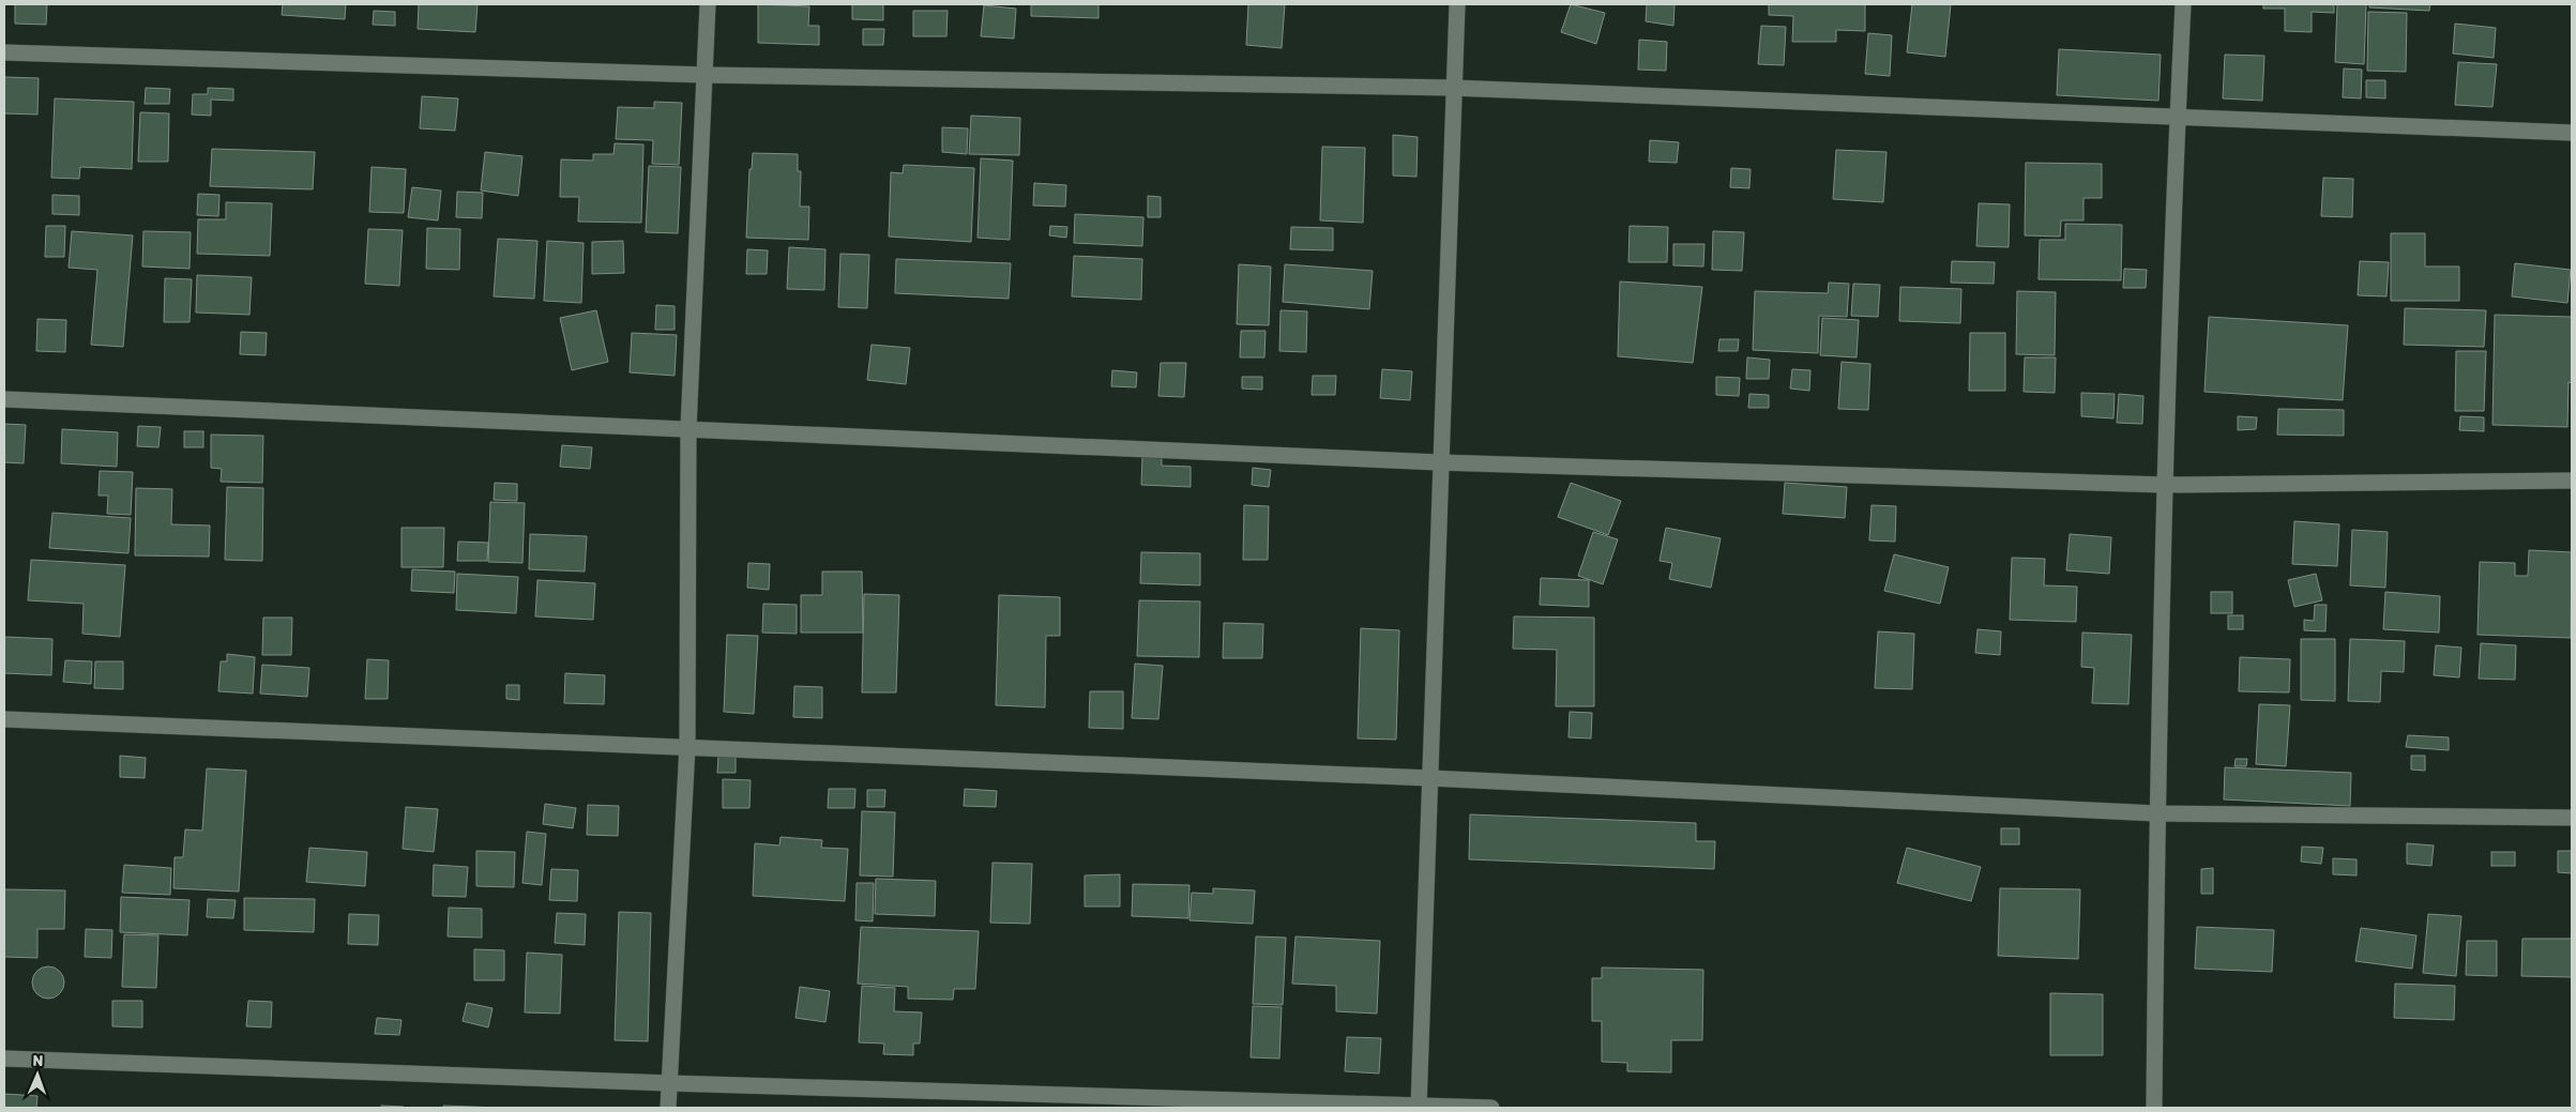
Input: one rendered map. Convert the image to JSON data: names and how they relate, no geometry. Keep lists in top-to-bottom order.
{
  "north": "top"
}
